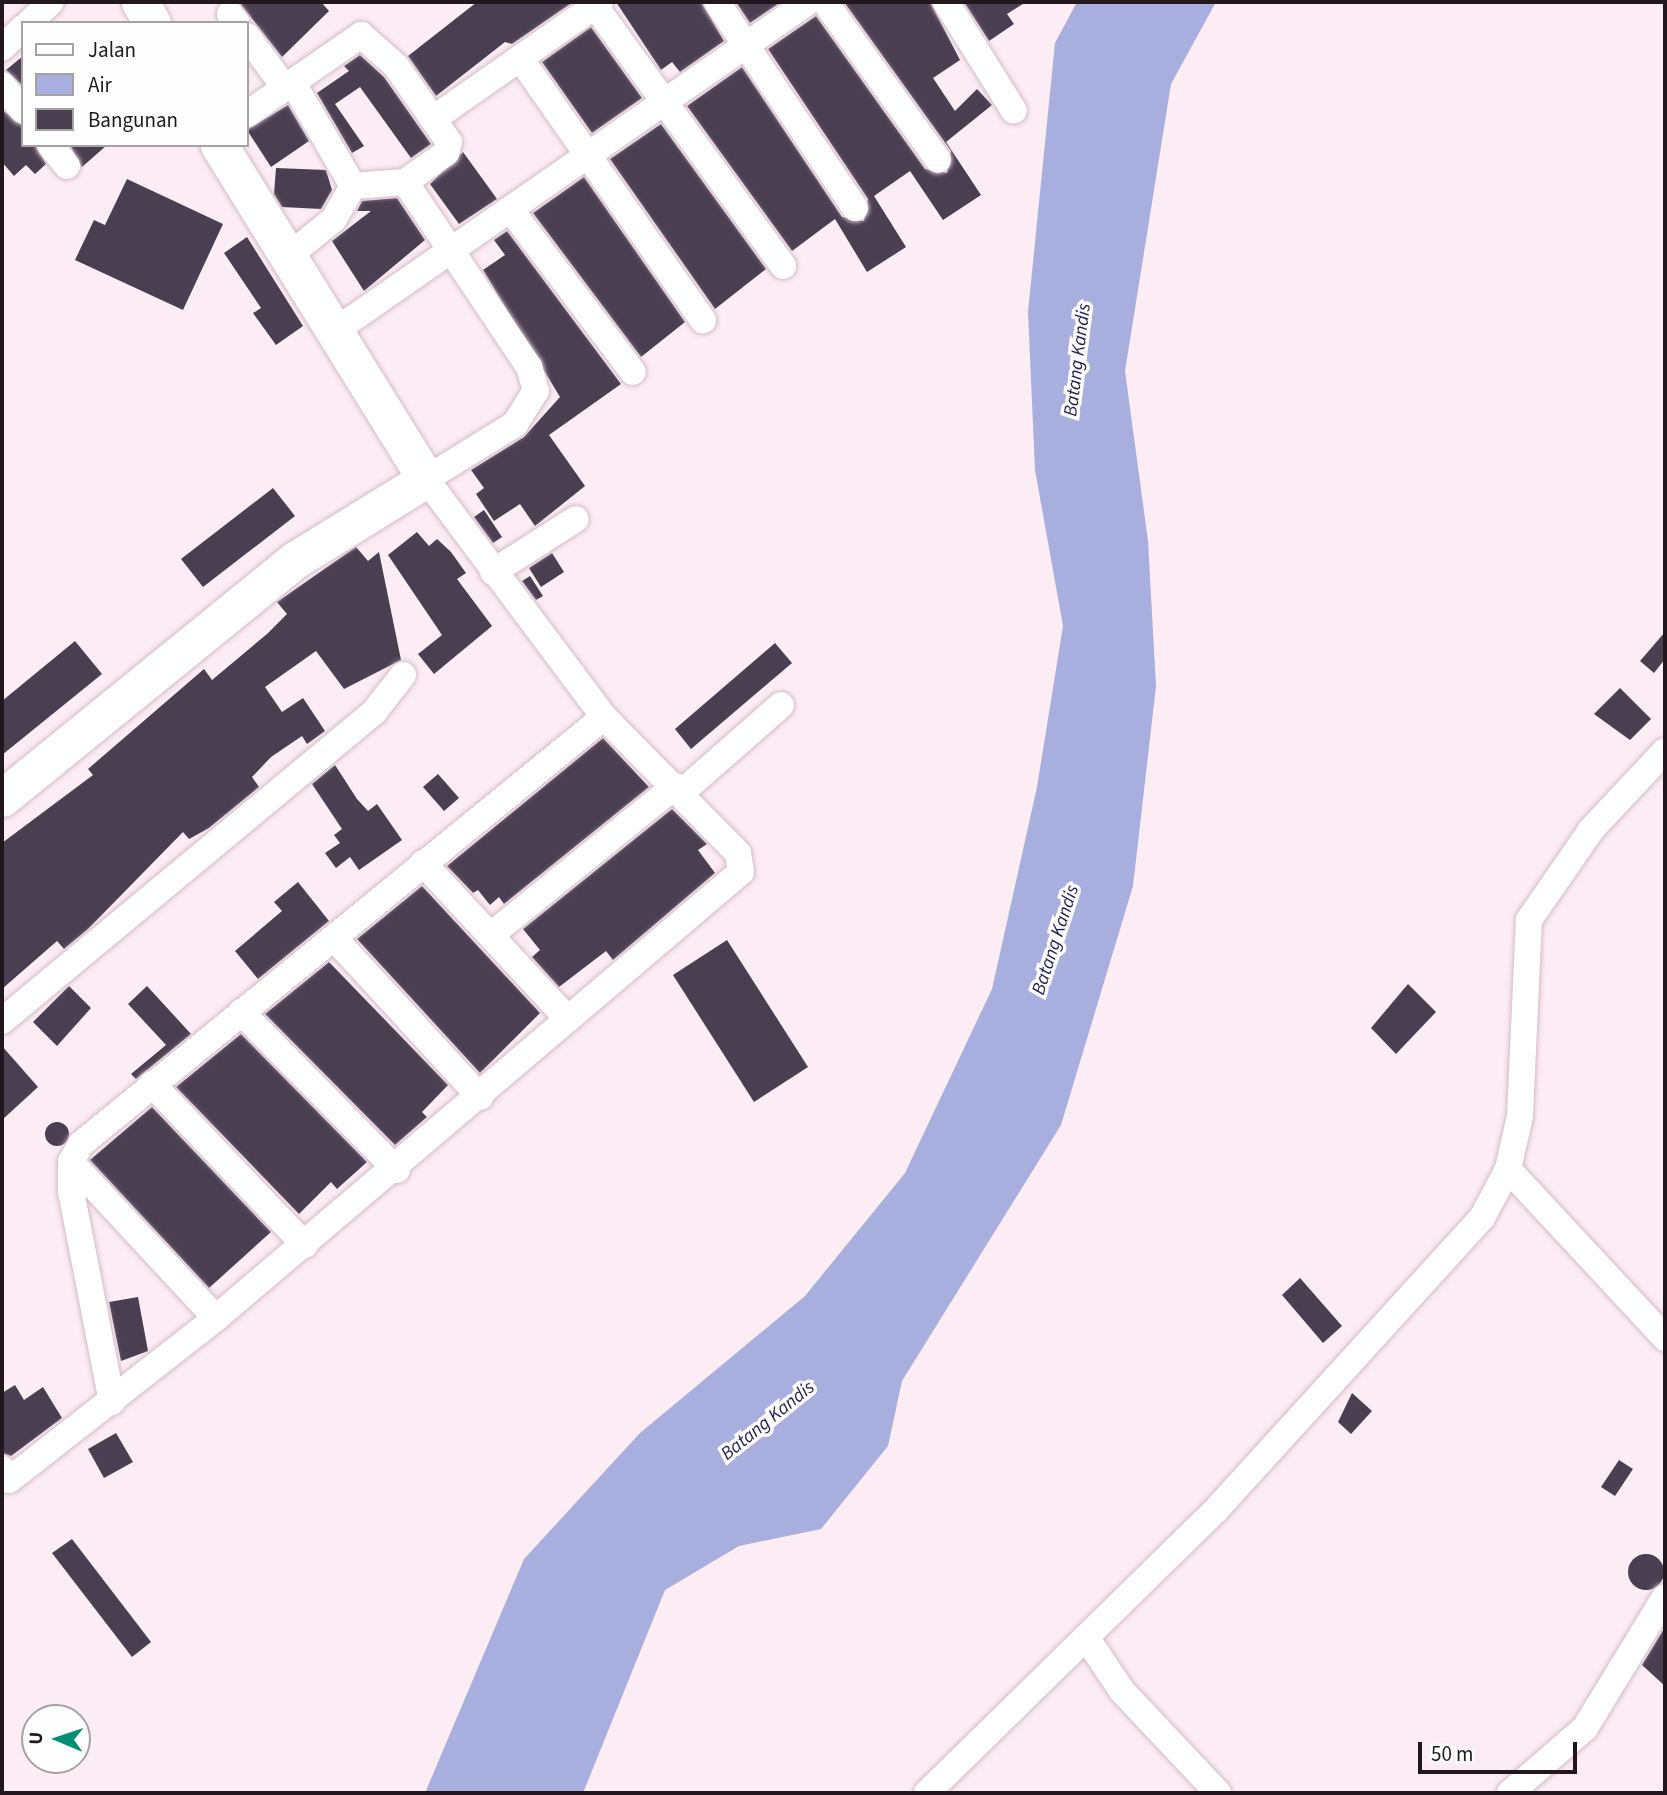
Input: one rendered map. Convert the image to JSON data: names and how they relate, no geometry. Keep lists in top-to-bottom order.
{
  "water": ["Batang Kandis"],
  "legend": ["Jalan", "Air", "Bangunan"],
  "scale_bar": "50 m",
  "north": "left"
}
